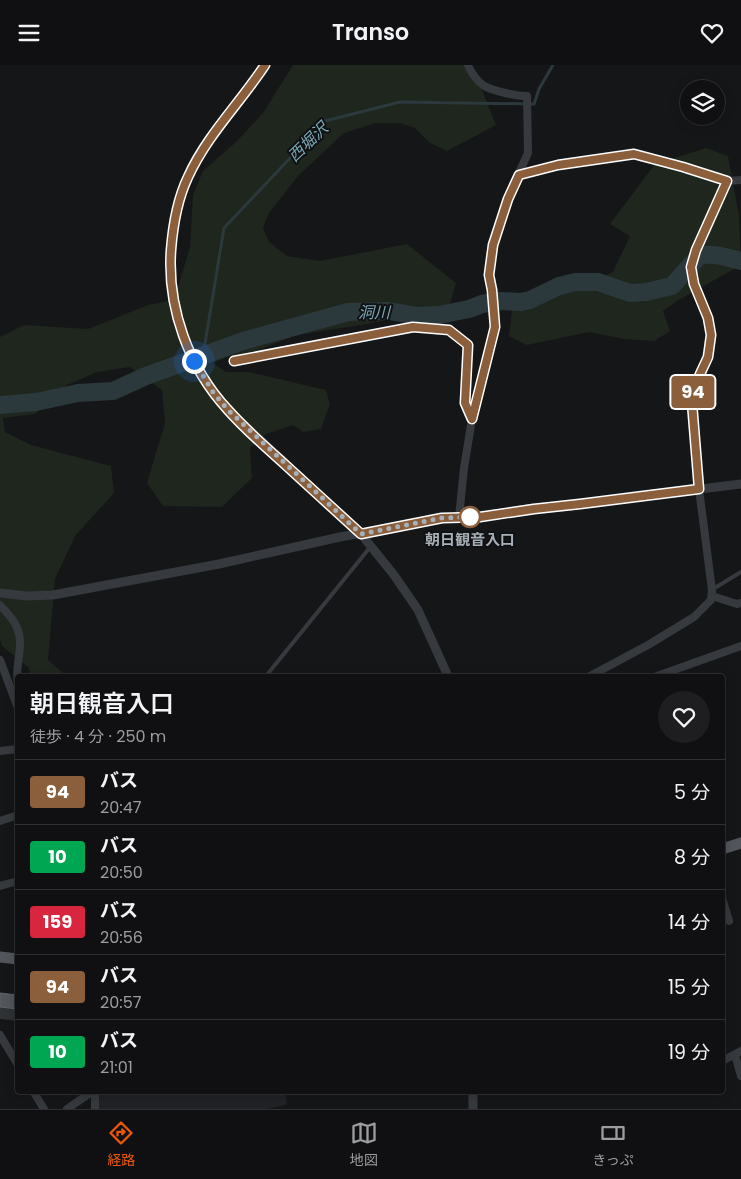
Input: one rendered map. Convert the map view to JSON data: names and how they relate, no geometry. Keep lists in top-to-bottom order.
{
  "water": ["西堀沢", "洞川"],
  "places": ["朝日観音入口"],
  "lines": ["bus line 94"],
  "page": {
    "header": "Transo",
    "on_map": "94",
    "heading": ["朝日観音入口", "徒歩 · 4 分 · 250 m"],
    "list": [
      {
        "mark": "94",
        "name": "バス",
        "note": "20:47",
        "value": "5 分"
      },
      {
        "mark": "10",
        "name": "バス",
        "note": "20:50",
        "value": "8 分"
      },
      {
        "mark": "159",
        "name": "バス",
        "note": "20:56",
        "value": "14 分"
      },
      {
        "mark": "94",
        "name": "バス",
        "note": "20:57",
        "value": "15 分"
      },
      {
        "mark": "10",
        "name": "バス",
        "note": "21:01",
        "value": "19 分"
      }
    ],
    "tabs": ["経路", "地図", "きっぷ"]
  }
}
